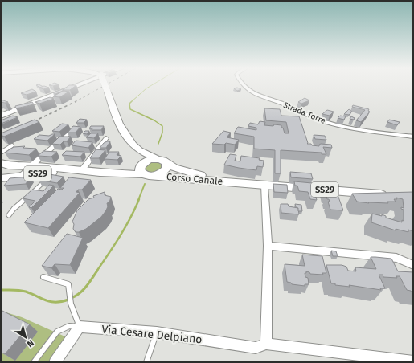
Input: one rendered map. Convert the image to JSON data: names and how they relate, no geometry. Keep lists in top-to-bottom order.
{
  "streets": {
    "main road": ["SS29", "Corso Canale"],
    "street": ["Strada Torre", "Via Cesare Delpiano"]
  },
  "north": "bottom right"
}
